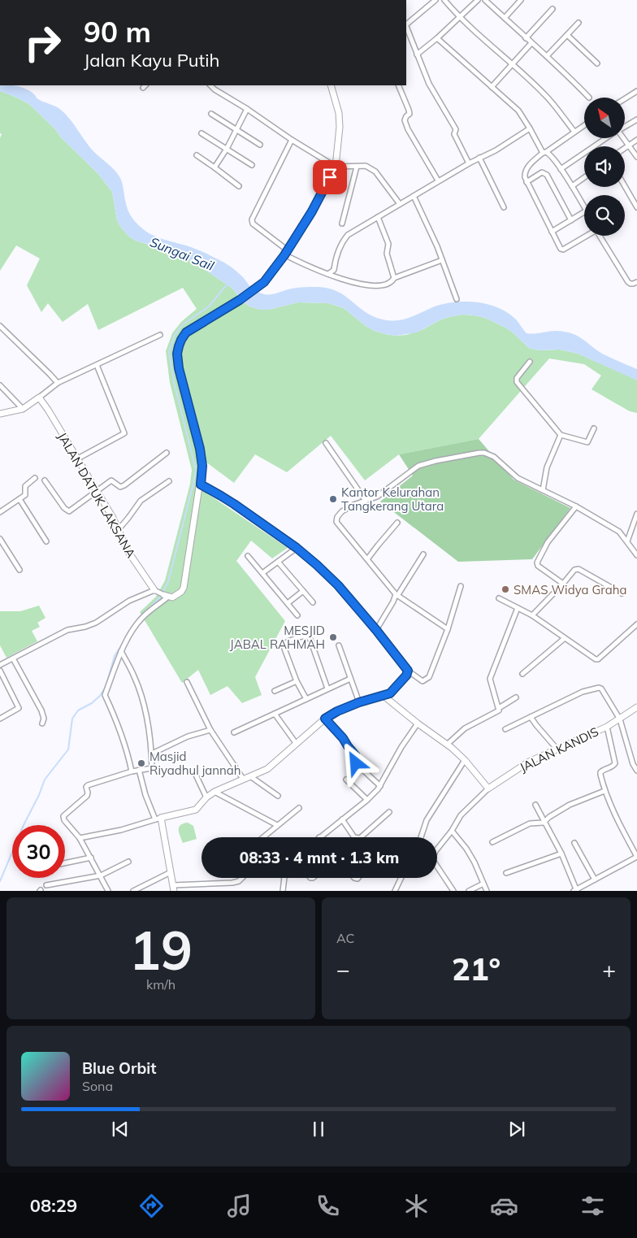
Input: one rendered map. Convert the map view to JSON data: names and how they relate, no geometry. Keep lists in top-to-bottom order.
{
  "streets": {
    "street": ["JALAN DATUK LAKSANA", "JALAN KANDIS"]
  },
  "water": ["Sungai Sail"],
  "places": [
    "Kantor Kelurahan Tangkerang Utara",
    "SMAS Widya Graha",
    "MESJID JABAL RAHMAH",
    "Masjid Riyadhul jannah"
  ],
  "north": "top left",
  "page": {
    "turn": ["90 m", "Jalan Kayu Putih"],
    "limit": "30",
    "trip": "08:33 · 4 mnt · 1.3 km",
    "tile": [
      ["19", "km/h"],
      "AC"
    ],
    "heat": ["−", "21°", "+"],
    "song": ["Blue Orbit", "Sona"],
    "tabs": "08:29"
  }
}
